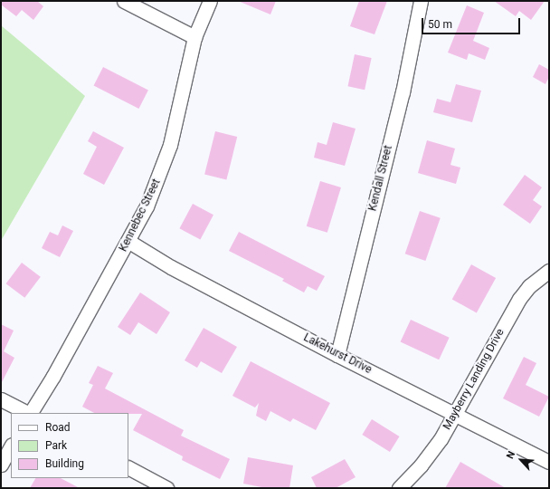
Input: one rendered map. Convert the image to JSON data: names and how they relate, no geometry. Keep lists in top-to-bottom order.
{
  "streets": {
    "street": [
      "Kendall Street",
      "Kennebec Street",
      "Lakehurst Drive",
      "Mayberry Landing Drive"
    ]
  },
  "crossings": [
    ["Kendall Street", "Lakehurst Drive"],
    ["Kennebec Street", "Lakehurst Drive"],
    ["Lakehurst Drive", "Mayberry Landing Drive"]
  ],
  "legend": ["Road", "Park", "Building"],
  "scale_bar": "50 m",
  "north": "top left"
}
